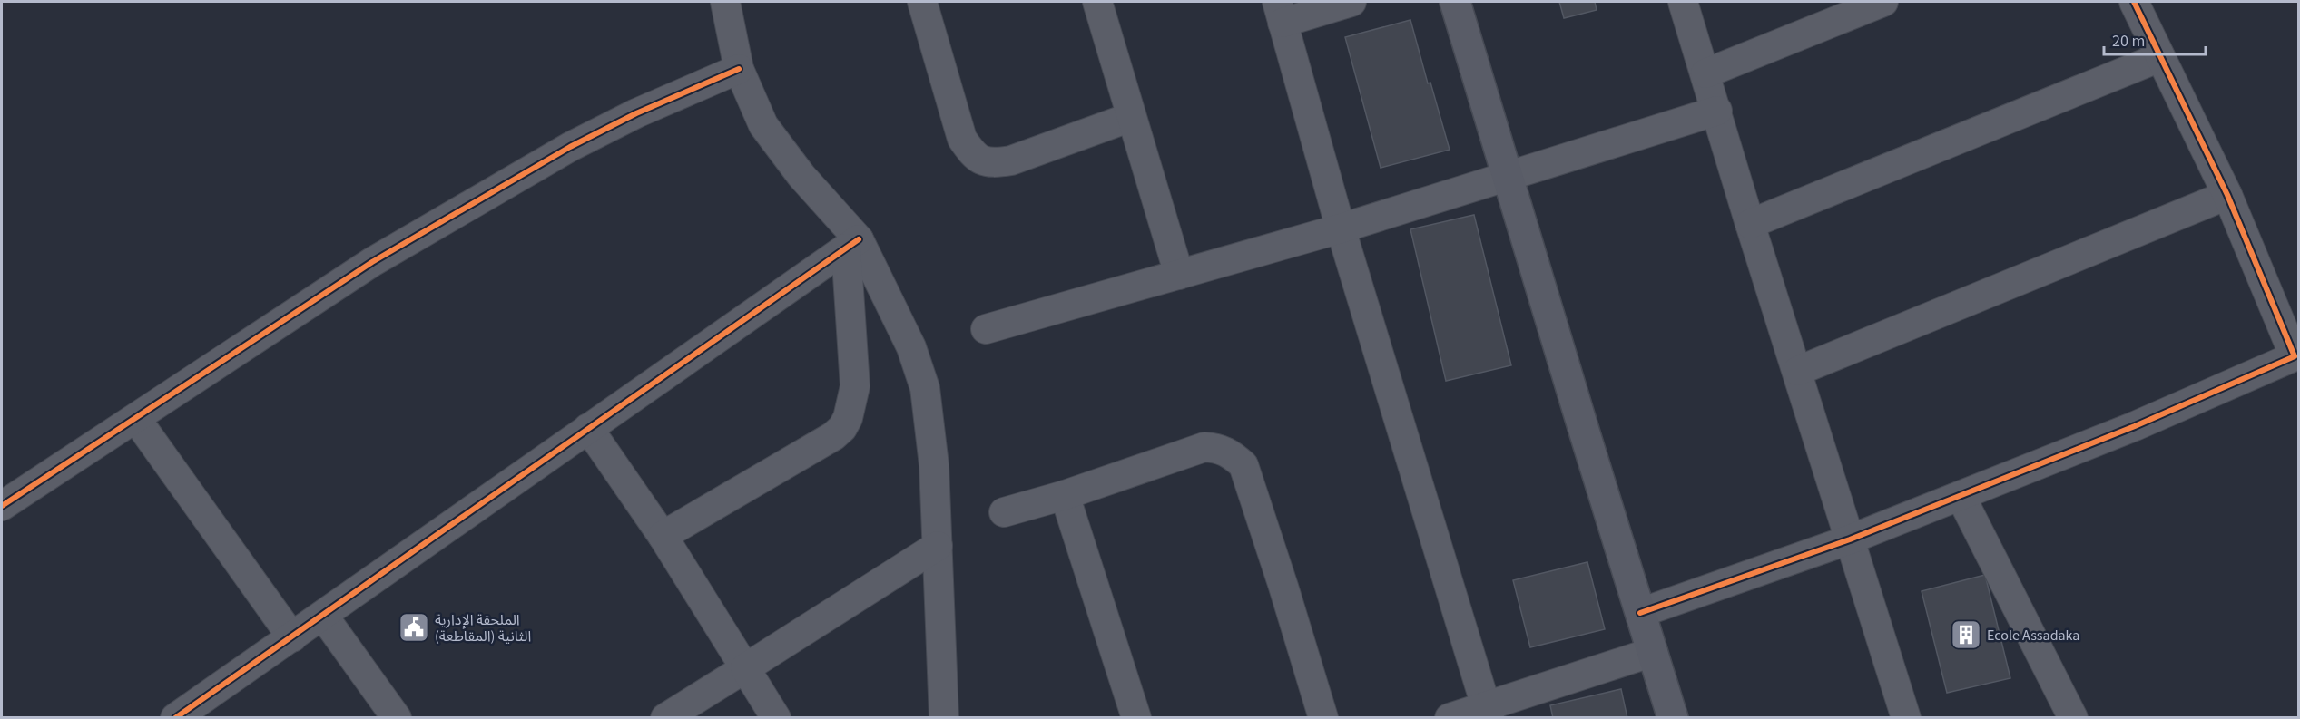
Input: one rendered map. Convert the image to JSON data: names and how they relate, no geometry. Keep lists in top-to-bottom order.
{
  "places": {
    "public building": ["الملحقة الإدارية الثانية (المقاطعة)"],
    "building": ["Ecole Assadaka"]
  },
  "scale_bar": "20 m"
}
